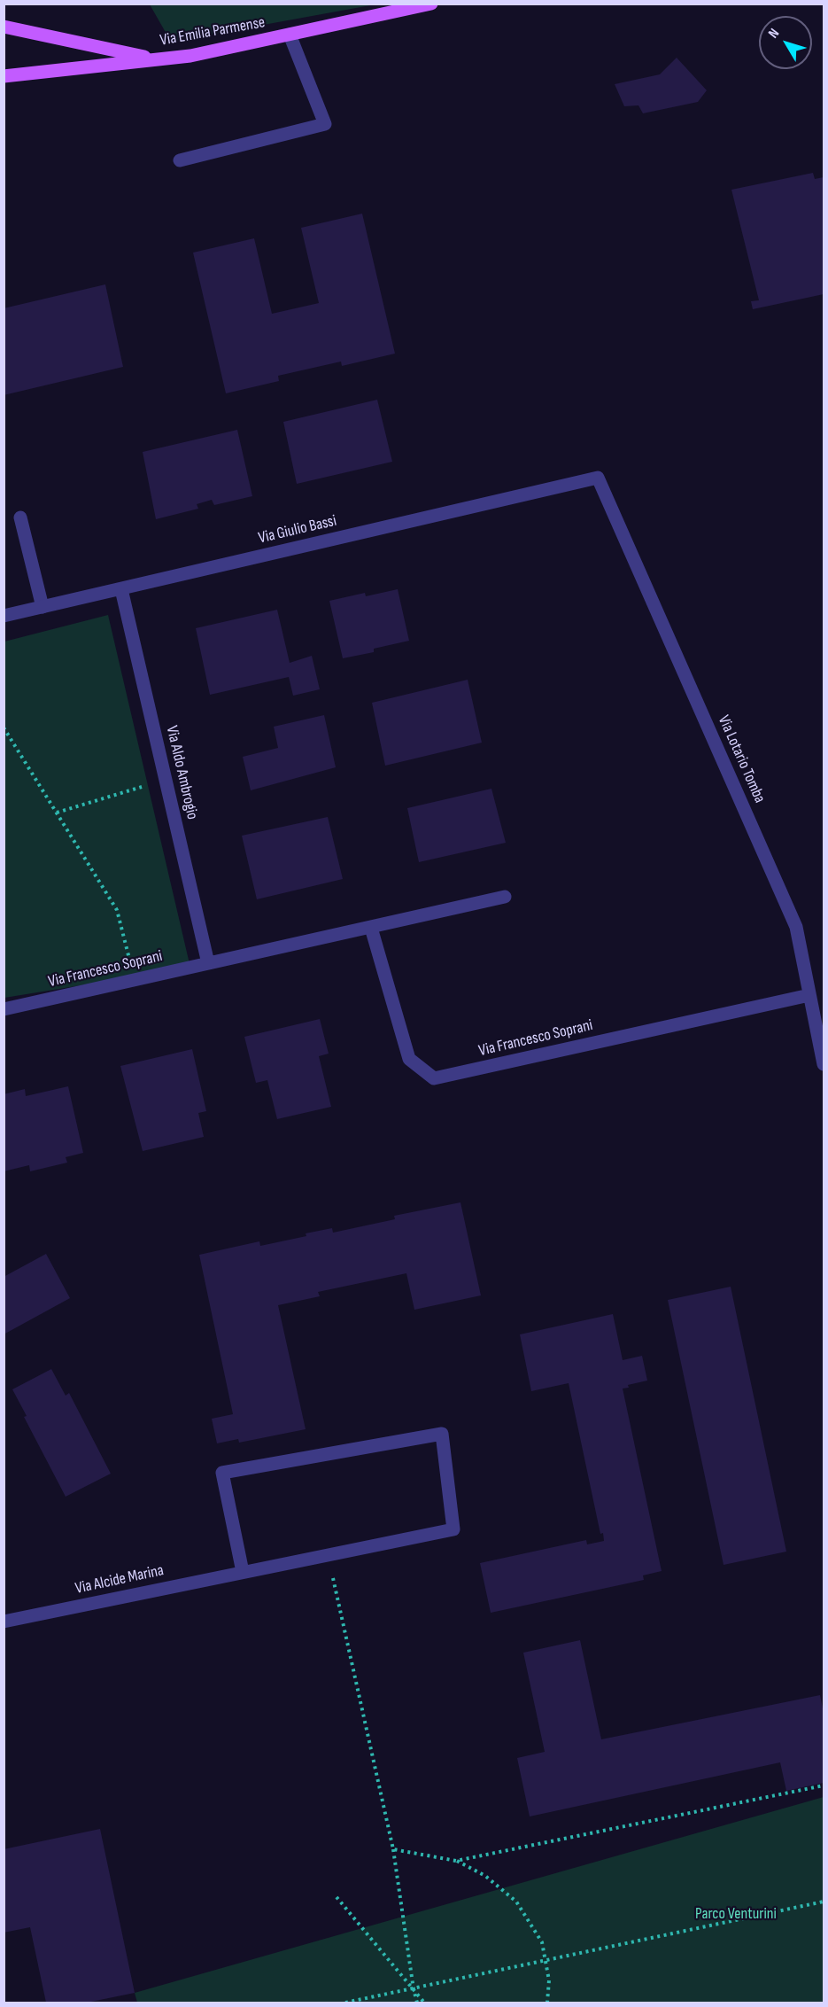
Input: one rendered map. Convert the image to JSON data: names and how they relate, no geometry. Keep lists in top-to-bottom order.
{
  "streets": {
    "main road": ["Via Emilia Parmense"],
    "street": [
      "Via Giulio Bassi",
      "Via Lotario Tomba",
      "Via Aldo Ambrogio",
      "Via Francesco Soprani",
      "Via Alcide Marina"
    ]
  },
  "crossings": [
    ["Via Giulio Bassi", "Via Lotario Tomba"],
    ["Via Giulio Bassi", "Via Aldo Ambrogio"],
    ["Via Lotario Tomba", "Via Francesco Soprani"],
    ["Via Aldo Ambrogio", "Via Francesco Soprani"]
  ],
  "parks": ["Parco Venturini"],
  "north": "top left"
}
